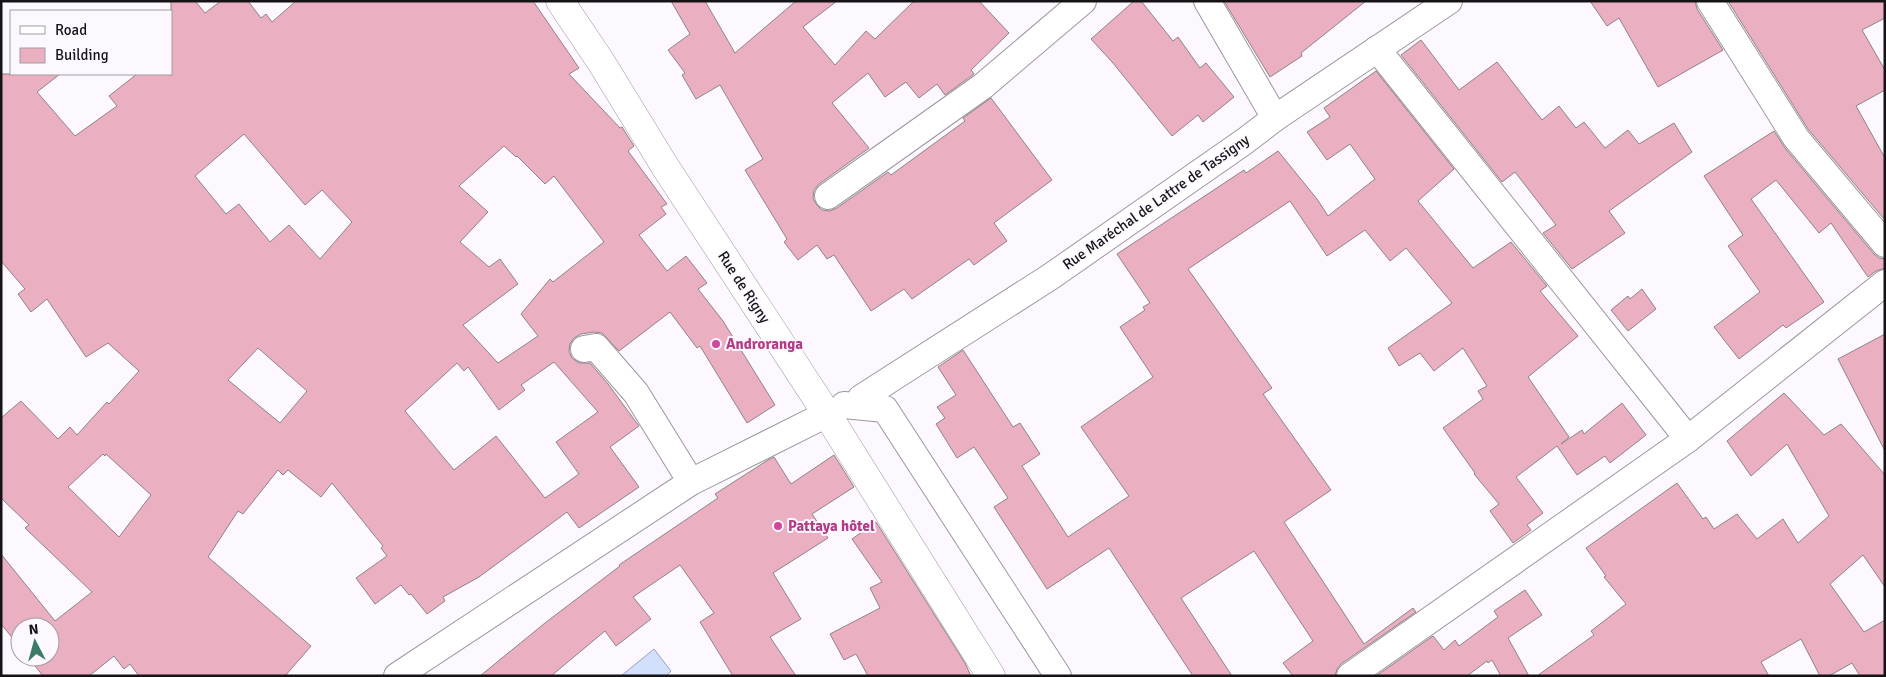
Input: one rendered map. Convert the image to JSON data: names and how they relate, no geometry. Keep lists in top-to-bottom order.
{
  "streets": {
    "main road": ["Rue de Rigny"],
    "street": ["Rue Maréchal de Lattre de Tassigny"]
  },
  "crossings": [
    ["Rue Maréchal de Lattre de Tassigny", "Rue de Rigny"]
  ],
  "places": ["Androranga", "Pattaya hôtel"],
  "legend": ["Road", "Building"],
  "north": "top"
}
